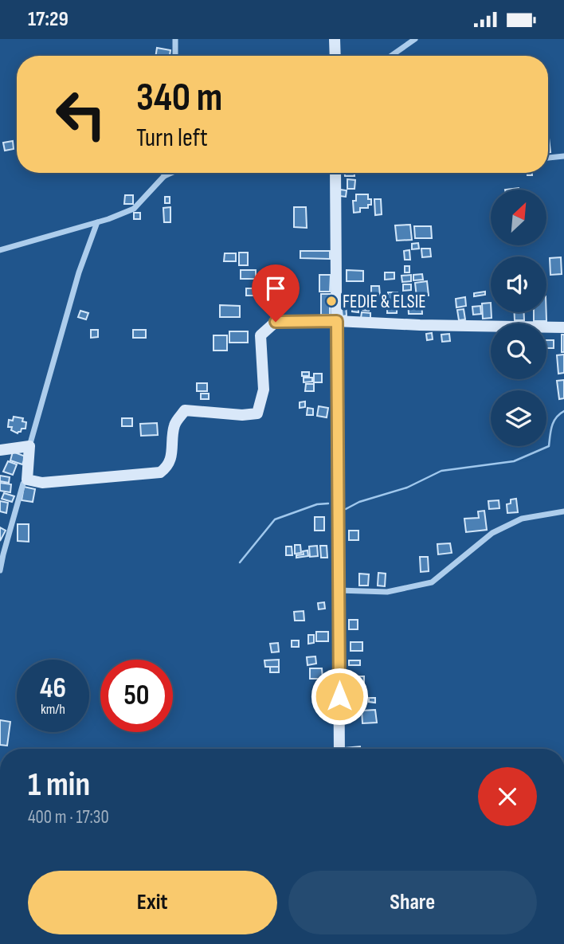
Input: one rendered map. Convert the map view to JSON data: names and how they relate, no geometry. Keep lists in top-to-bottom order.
{
  "places": ["FEDIE & ELSIE"],
  "north": "top right",
  "page": {
    "status": "17:29",
    "turn": ["340 m", "Turn left"],
    "speed": "46 km/h",
    "limit": "50",
    "heading": ["1 min", "400 m · 17:30"],
    "buttons": ["Exit", "Share"]
  }
}
